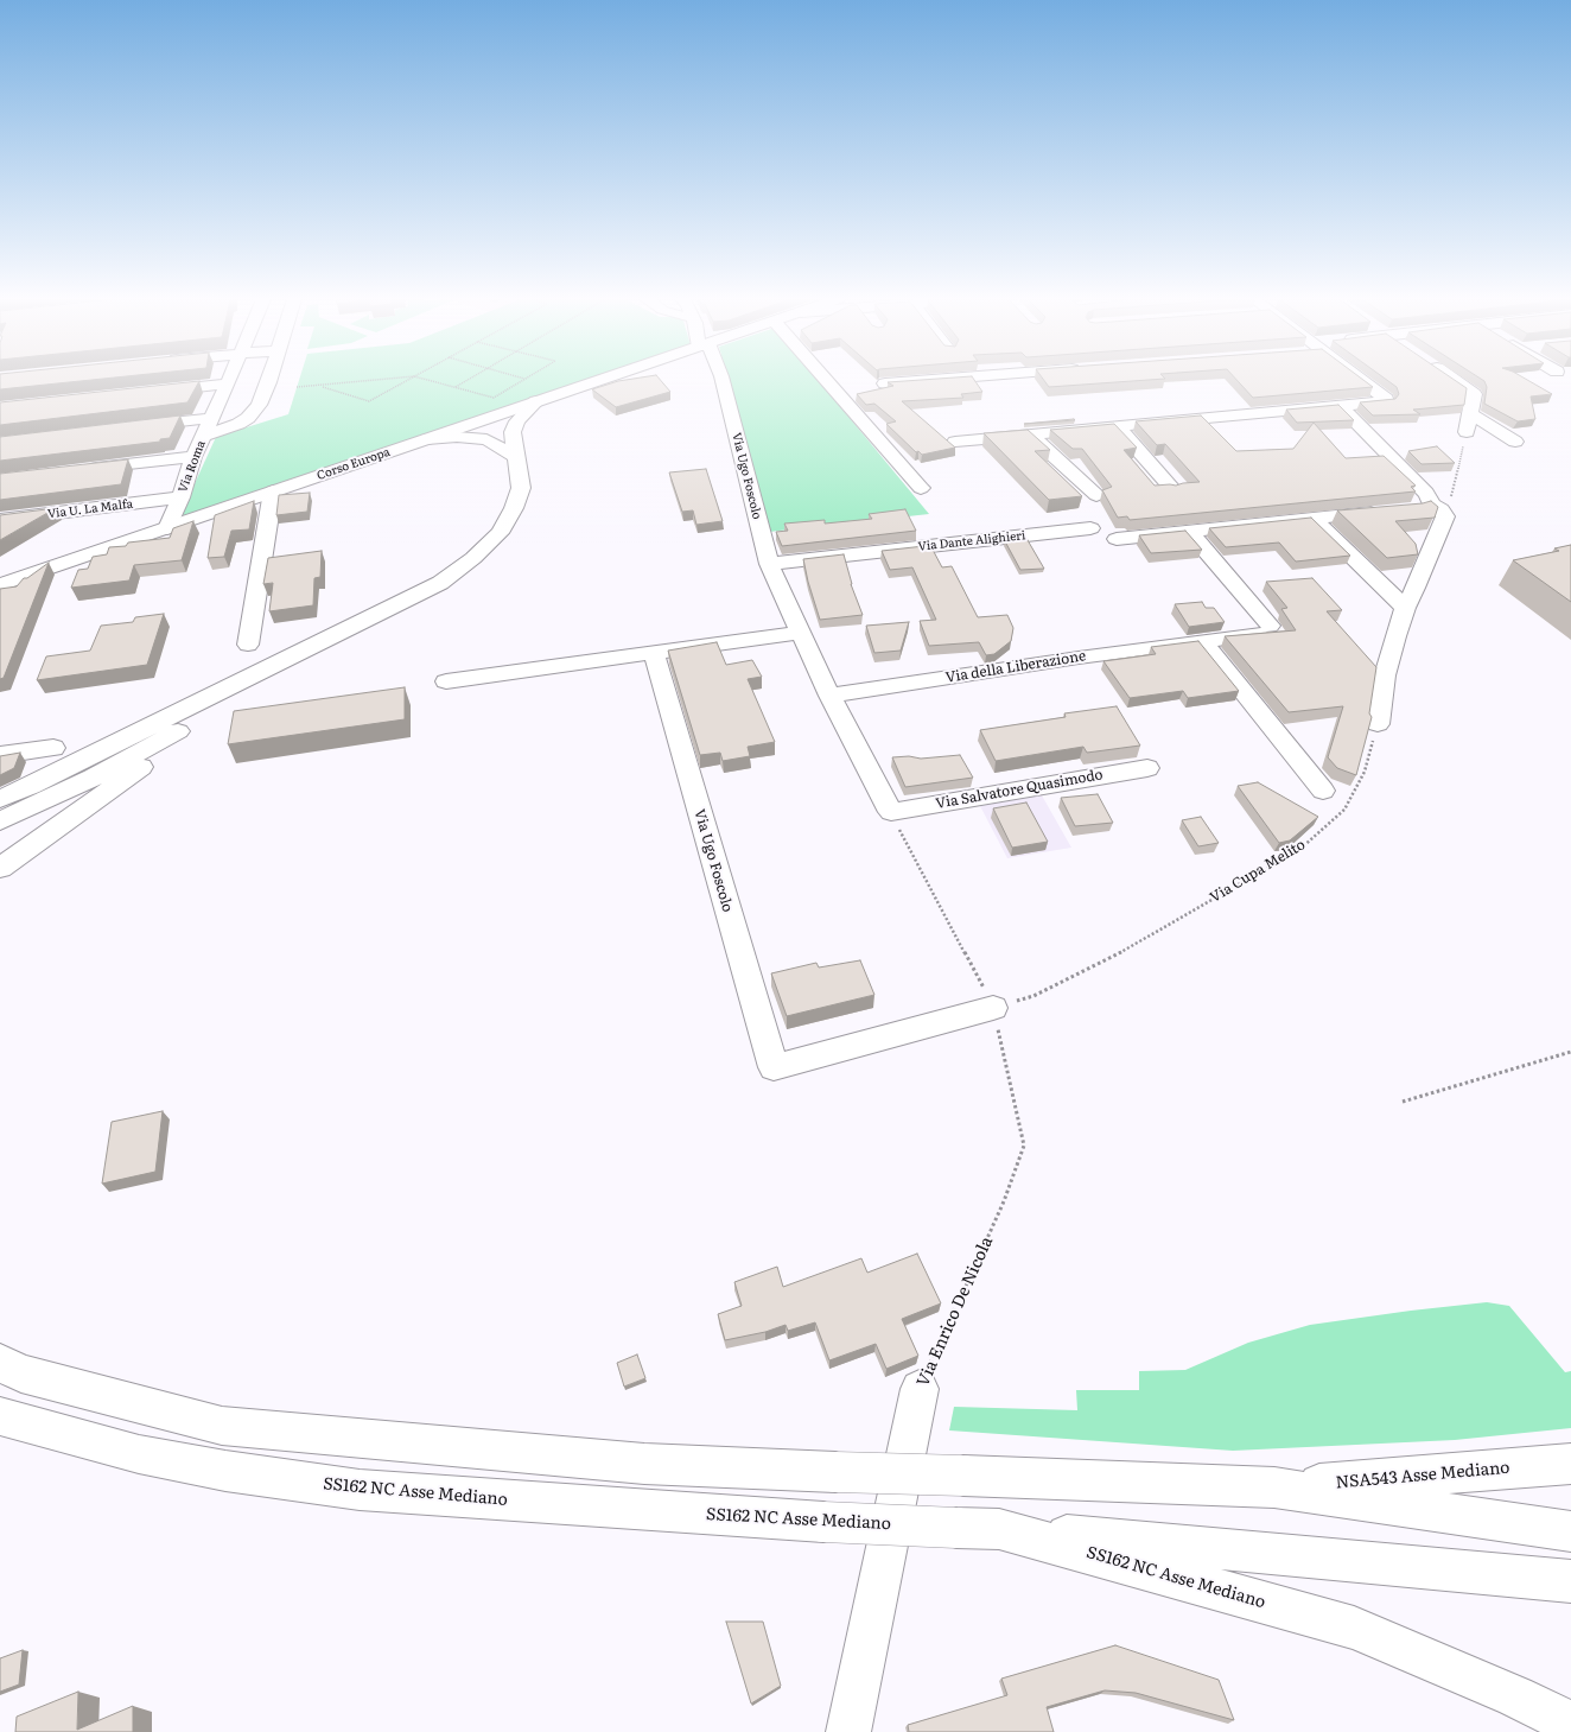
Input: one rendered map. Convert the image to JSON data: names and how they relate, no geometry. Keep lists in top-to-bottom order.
{
  "streets": {
    "main road": [
      "Corso Europa",
      "Via Roma",
      "Via Ugo Foscolo",
      "Via U. La Malfa",
      "Via Dante Alighieri",
      "Via della Liberazione",
      "Via Salvatore Quasimodo",
      "Via Enrico De Nicola",
      "NSA543 Asse Mediano",
      "SS162 NC Asse Mediano"
    ],
    "path": ["Via Cupa Melito"]
  },
  "crossings": [
    ["Corso Europa", "Via Roma"],
    ["Via Roma", "Via U. La Malfa"],
    ["Via Ugo Foscolo", "Via Dante Alighieri"],
    ["Via Ugo Foscolo", "Via della Liberazione"],
    ["Via Ugo Foscolo", "Via Salvatore Quasimodo"],
    ["Via Ugo Foscolo", "Via Cupa Melito"],
    ["Via Ugo Foscolo", "Via Enrico De Nicola"],
    ["Via Salvatore Quasimodo", "Via Enrico De Nicola"],
    ["Via Cupa Melito", "Via Enrico De Nicola"]
  ]
}
